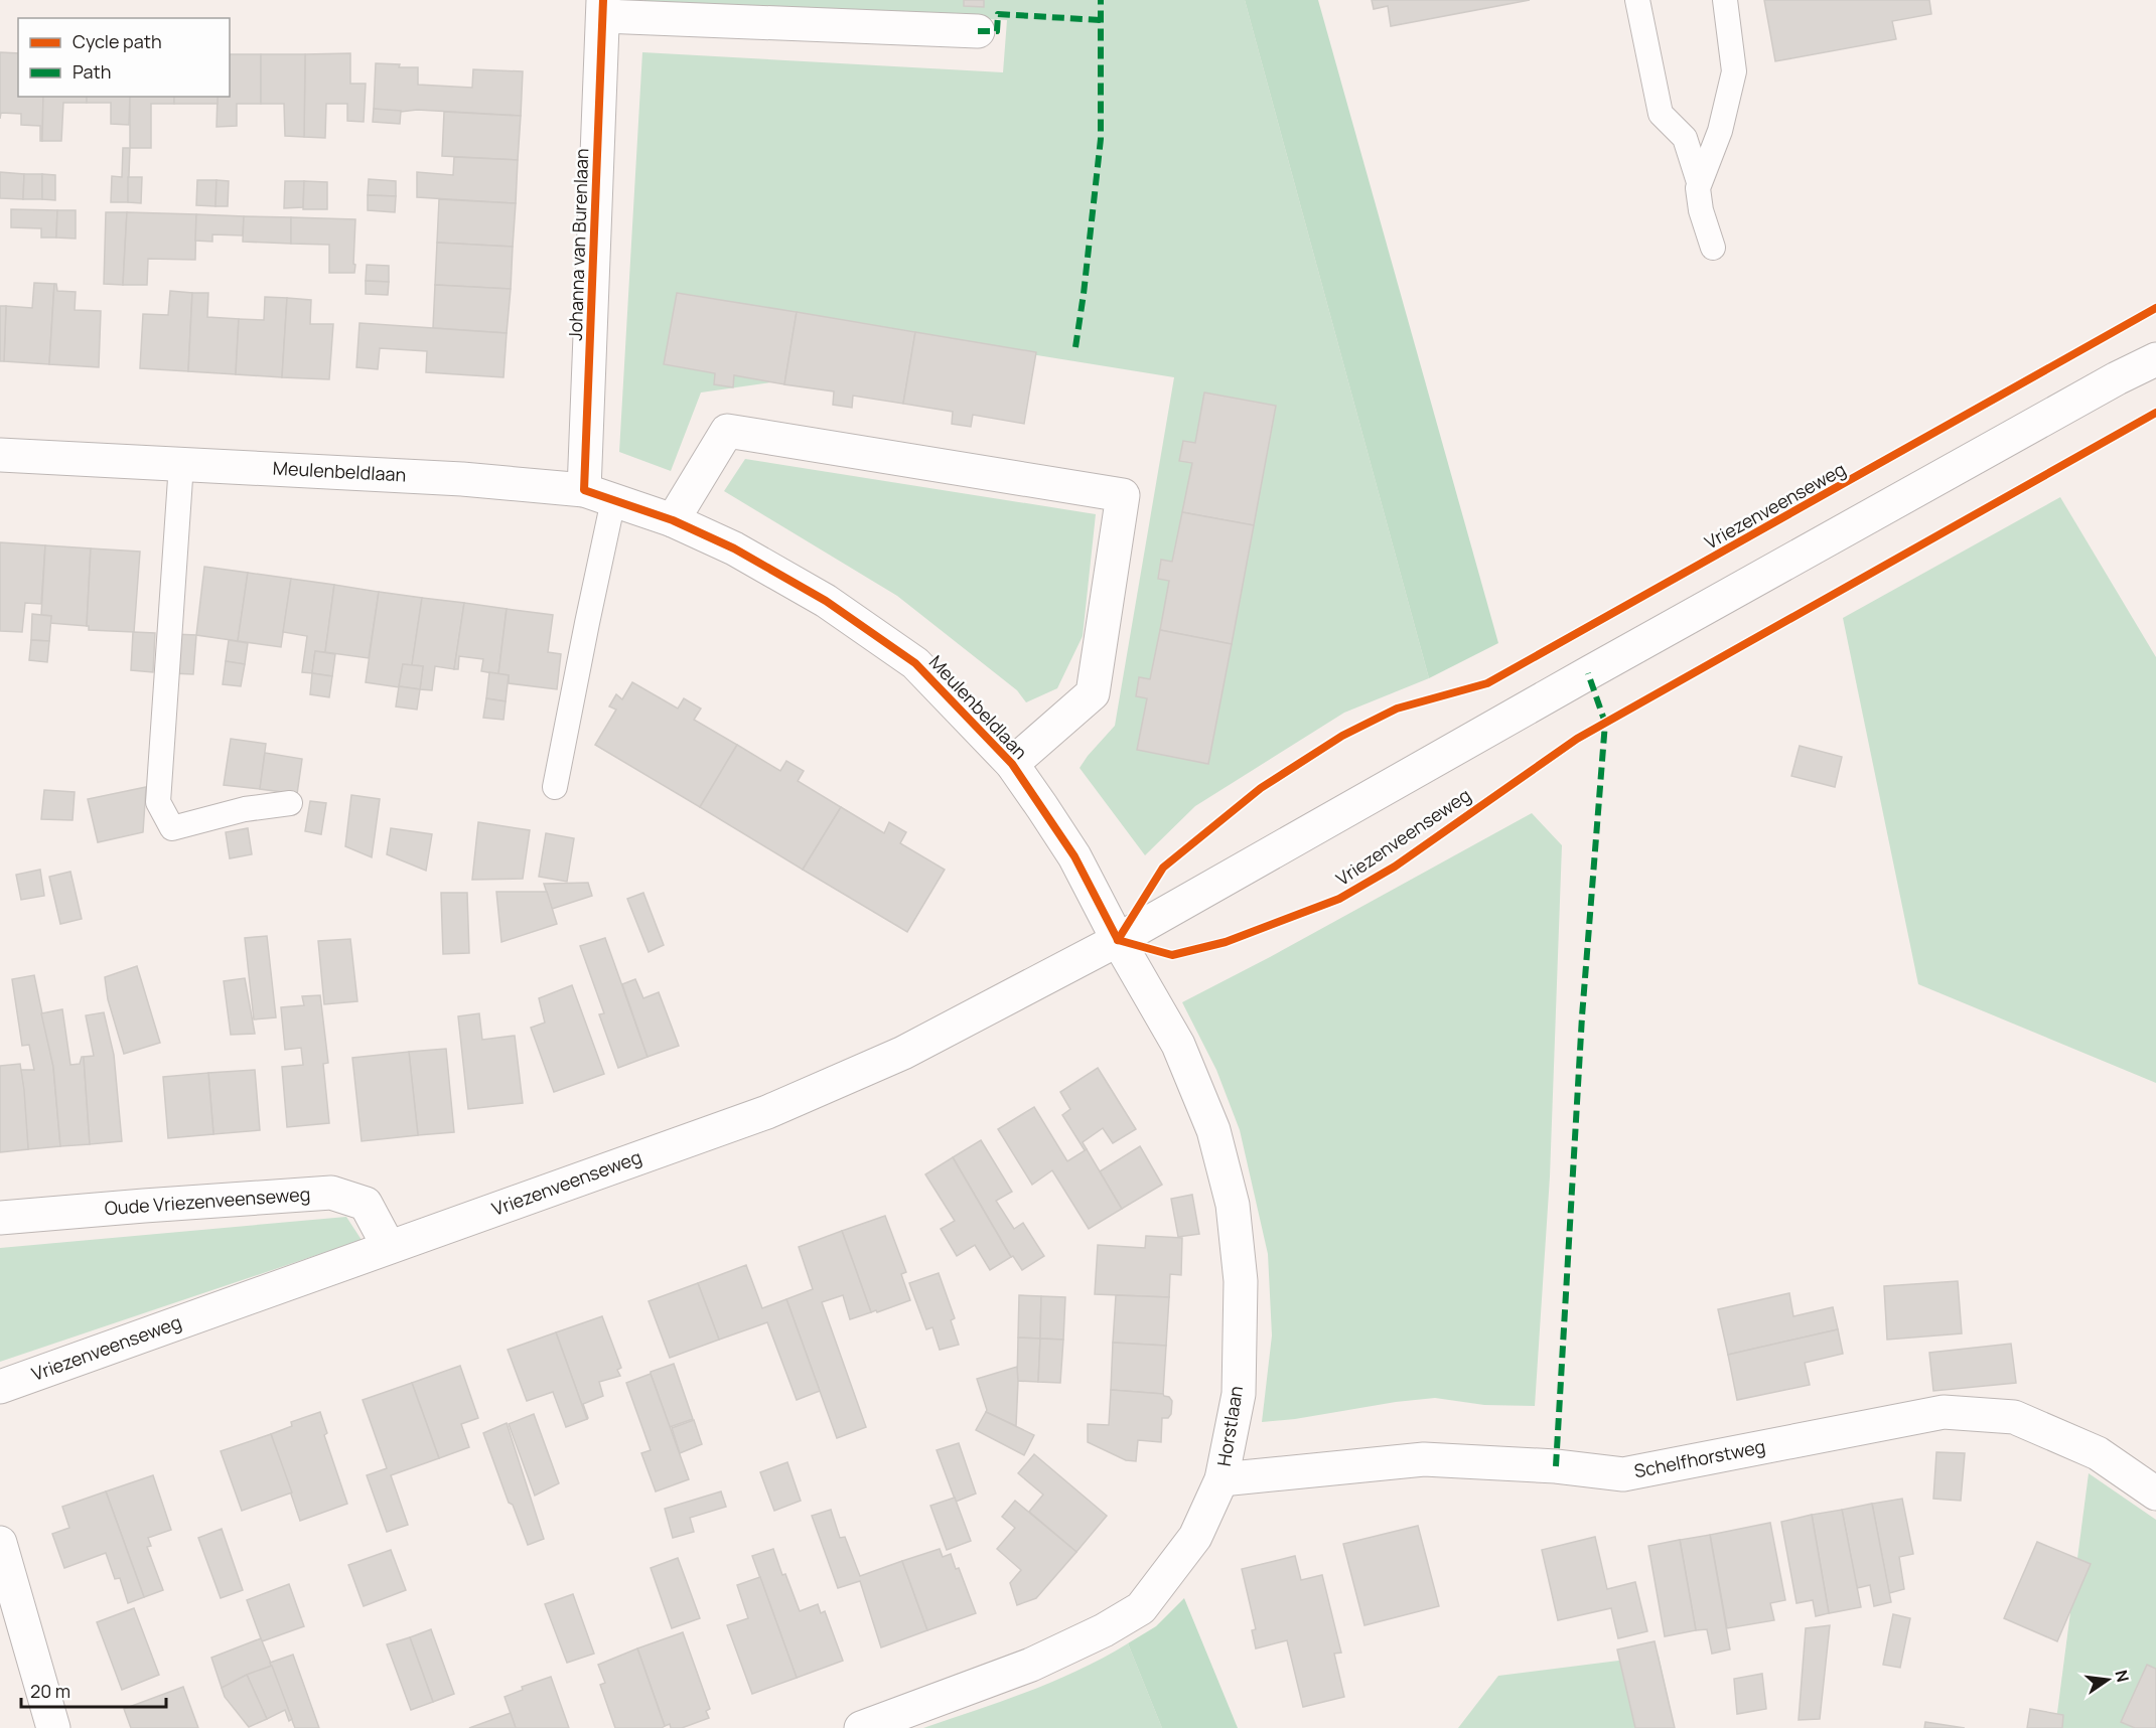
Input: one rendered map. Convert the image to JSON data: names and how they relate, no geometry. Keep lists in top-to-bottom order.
{
  "streets": {
    "street": [
      "Johanna van Burenlaan",
      "Meulenbeldlaan",
      "Vriezenveenseweg",
      "Oude Vriezenveenseweg",
      "Horstlaan",
      "Schelfhorstweg"
    ]
  },
  "crossings": [
    ["Johanna van Burenlaan", "Meulenbeldlaan"],
    ["Meulenbeldlaan", "Vriezenveenseweg"],
    ["Meulenbeldlaan", "Horstlaan"],
    ["Vriezenveenseweg", "Oude Vriezenveenseweg"],
    ["Vriezenveenseweg", "Horstlaan"],
    ["Horstlaan", "Schelfhorstweg"]
  ],
  "legend": ["Cycle path", "Path"],
  "scale_bar": "20 m",
  "north": "right"
}
